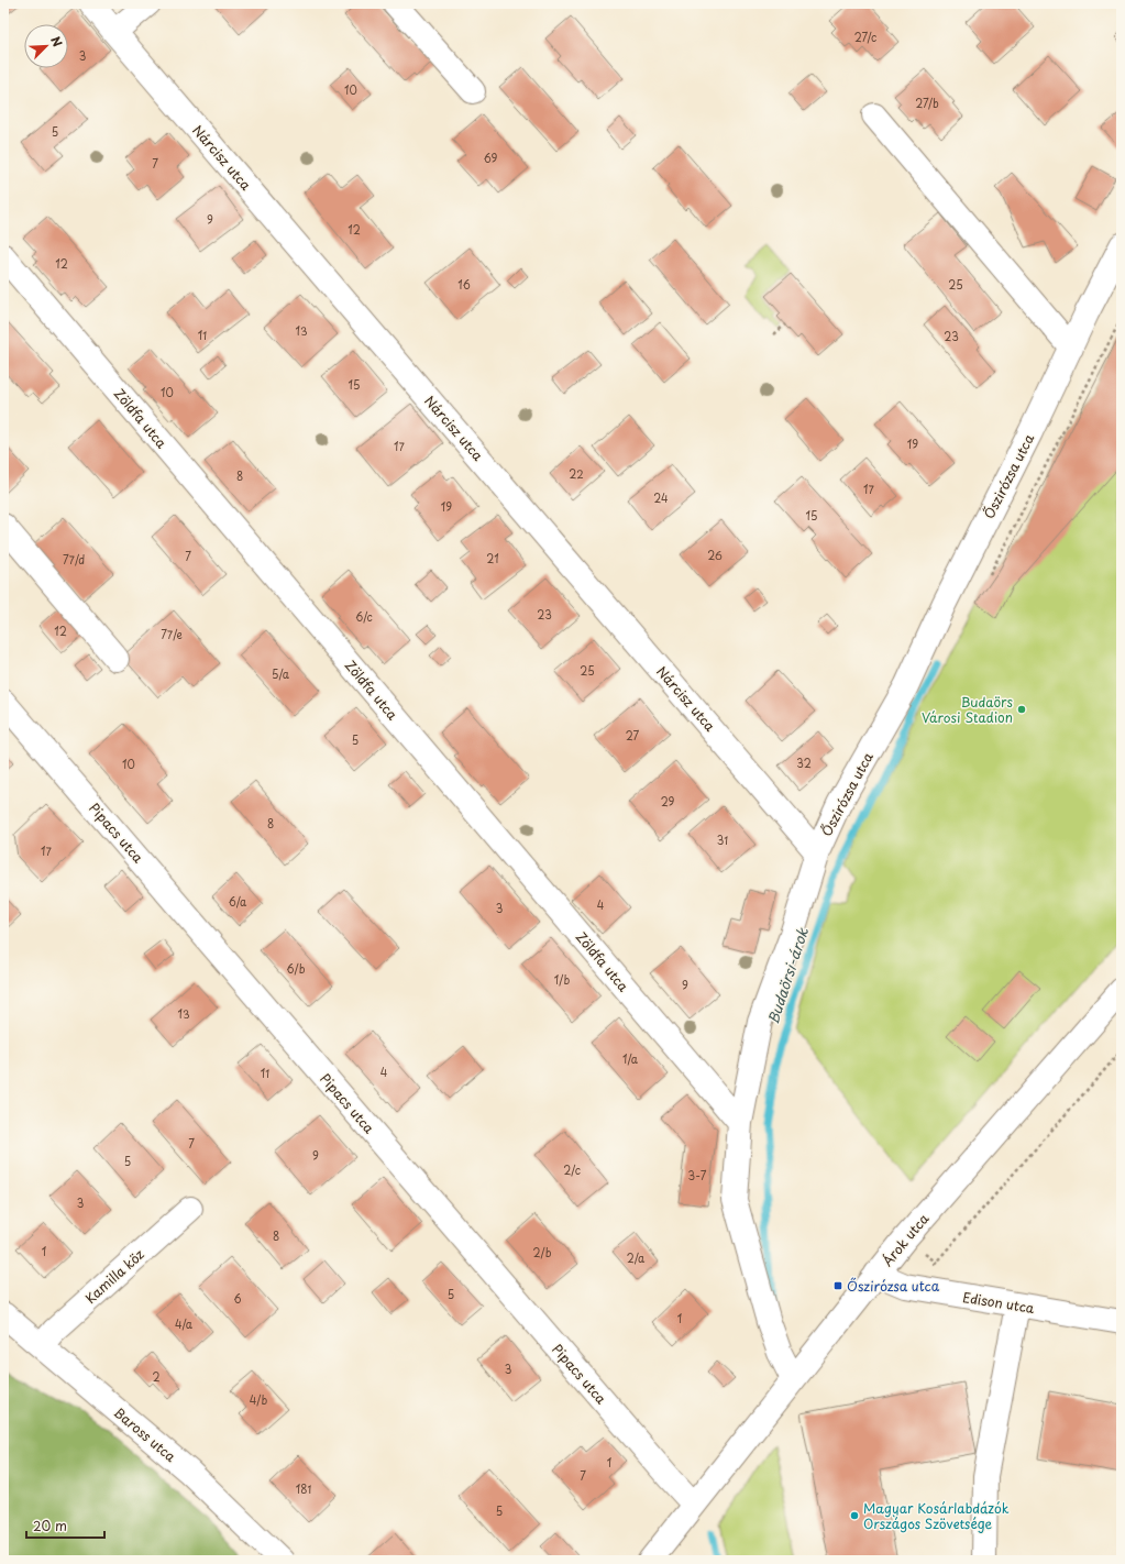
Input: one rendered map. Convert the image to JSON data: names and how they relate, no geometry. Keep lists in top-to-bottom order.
{
  "streets": {
    "street": [
      "Nárcisz utca",
      "Zöldfa utca",
      "Őszirózsa utca",
      "Pipacs utca",
      "Árok utca",
      "Kamilla köz",
      "Edison utca",
      "Baross utca"
    ]
  },
  "crossings": [
    ["Nárcisz utca", "Őszirózsa utca"],
    ["Zöldfa utca", "Őszirózsa utca"],
    ["Őszirózsa utca", "Árok utca"],
    ["Pipacs utca", "Árok utca"],
    ["Árok utca", "Edison utca"],
    ["Kamilla köz", "Baross utca"]
  ],
  "water": ["Budaörsi-árok"],
  "places": {
    "other": ["Budaörs Városi Stadion", "Magyar Kosárlabdázók Országos Szövetsége"],
    "transit": ["Őszirózsa utca"]
  },
  "house_numbers": [
    "27/c",
    "3",
    "10",
    "27/b",
    "5",
    "69",
    "7",
    "9",
    "12",
    "12",
    "16",
    "25",
    "13",
    "11",
    "23",
    "15",
    "10",
    "19",
    "17",
    "22",
    "8",
    "17",
    "24",
    "19",
    "15",
    "26",
    "7",
    "21",
    "77/d",
    "23",
    "6/c",
    "12",
    "77/e",
    "25",
    "5/a",
    "27",
    "5",
    "32",
    "10",
    "29",
    "8",
    "31",
    "17",
    "6/a",
    "4",
    "3",
    "6/b",
    "1/b",
    "9",
    "13",
    "1/a",
    "4",
    "11",
    "7",
    "9",
    "5",
    "2/c",
    "3-7",
    "3",
    "8",
    "1",
    "2/b",
    "2/a",
    "5",
    "6",
    "1",
    "4/a",
    "3",
    "2",
    "4/b",
    "1",
    "7",
    "181",
    "5"
  ],
  "scale_bar": "20 m",
  "north": "top right"
}
